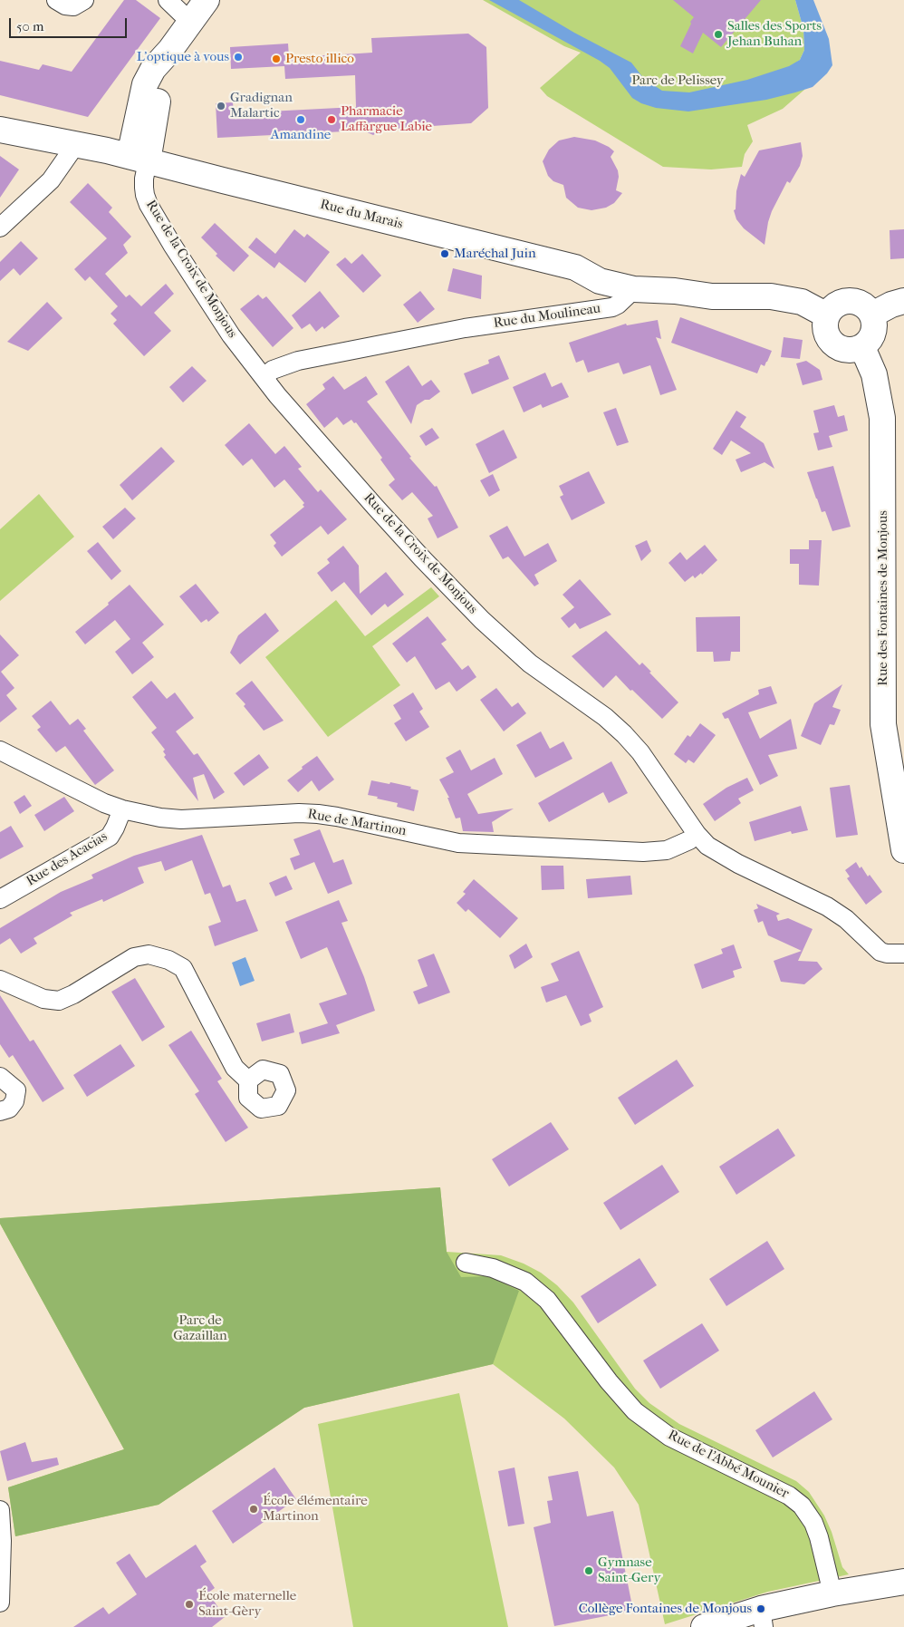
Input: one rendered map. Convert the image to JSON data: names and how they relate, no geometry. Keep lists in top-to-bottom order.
{
  "streets": {
    "main road": ["Rue du Marais", "Rue des Fontaines de Monjous"],
    "street": [
      "Rue de la Croix de Monjous",
      "Rue du Moulineau",
      "Rue de Martinon",
      "Rue des Acacias",
      "Rue de l'Abbé Mounier"
    ]
  },
  "crossings": [
    ["Rue du Marais", "Rue de la Croix de Monjous"],
    ["Rue du Marais", "Rue du Moulineau"],
    ["Rue de la Croix de Monjous", "Rue du Moulineau"],
    ["Rue de la Croix de Monjous", "Rue de Martinon"],
    ["Rue de Martinon", "Rue des Acacias"]
  ],
  "parks": ["Parc de Pelissey", "Parc de Gazaillan"],
  "places": [
    "Salles des Sports Jehan Buhan",
    "L'optique à vous",
    "Presto illico",
    "Gradignan Malartic",
    "Amandine",
    "Pharmacie Laffargue Labie",
    "Maréchal Juin",
    "École élémentaire Martinon",
    "Gymnase Saint-Gery",
    "École maternelle Saint-Gèry",
    "Collège Fontaines de Monjous"
  ],
  "scale_bar": "50 m"
}
